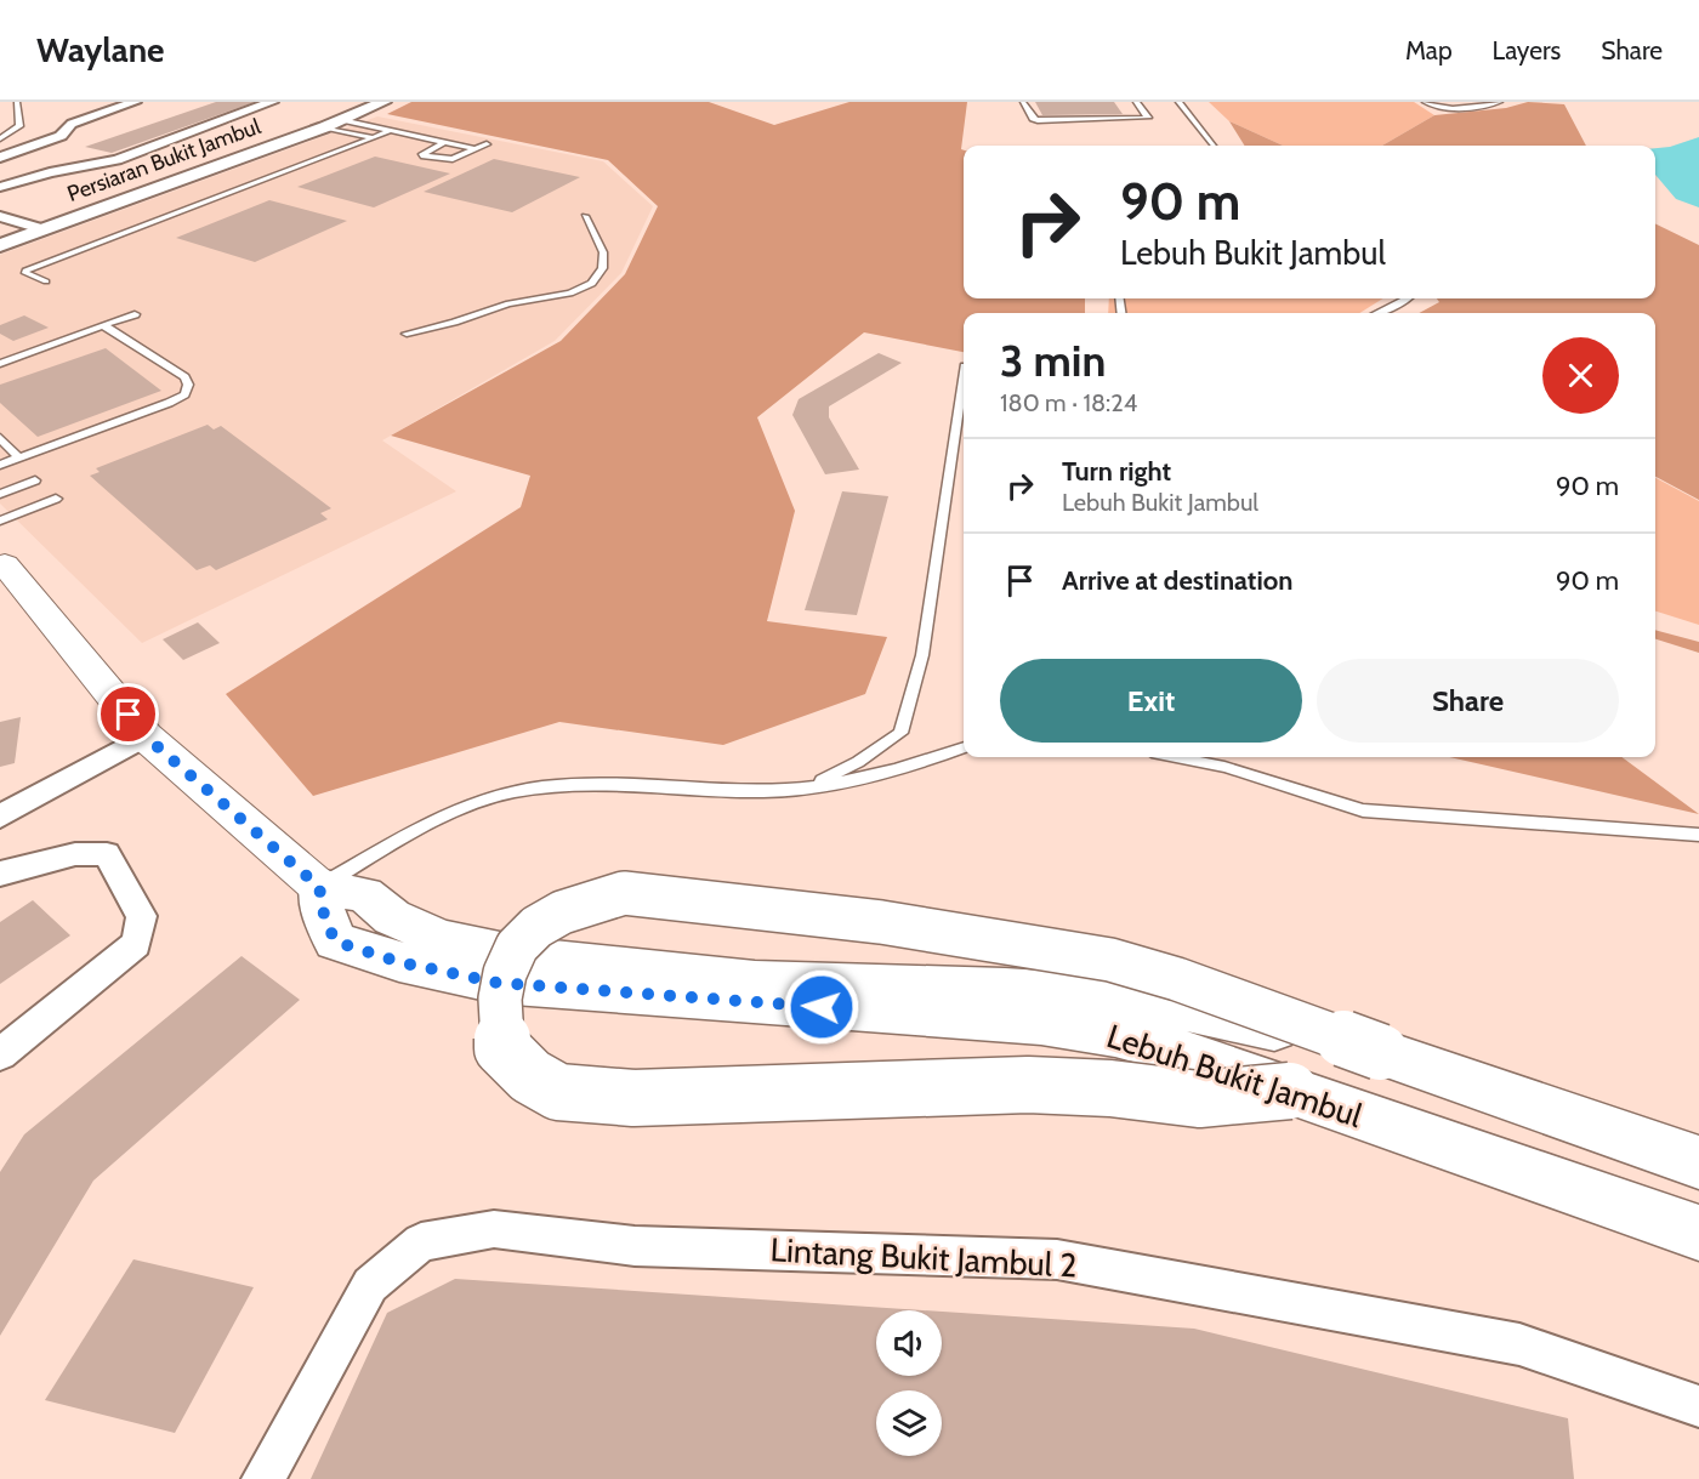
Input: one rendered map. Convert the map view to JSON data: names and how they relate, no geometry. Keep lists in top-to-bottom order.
{
  "streets": {
    "main road": ["Lebuh Bukit Jambul"],
    "street": ["Persiaran Bukit Jambul", "Lintang Bukit Jambul 2"]
  },
  "page": {
    "header": "Waylane",
    "nav": ["Map", "Layers", "Share"],
    "turn": ["90 m", "Lebuh Bukit Jambul"],
    "heading": ["3 min", "180 m · 18:24"],
    "list": [
      {
        "name": "Turn right",
        "note": "Lebuh Bukit Jambul",
        "value": "90 m"
      },
      {
        "name": "Arrive at destination",
        "value": "90 m"
      }
    ],
    "buttons": ["Exit", "Share"]
  }
}
